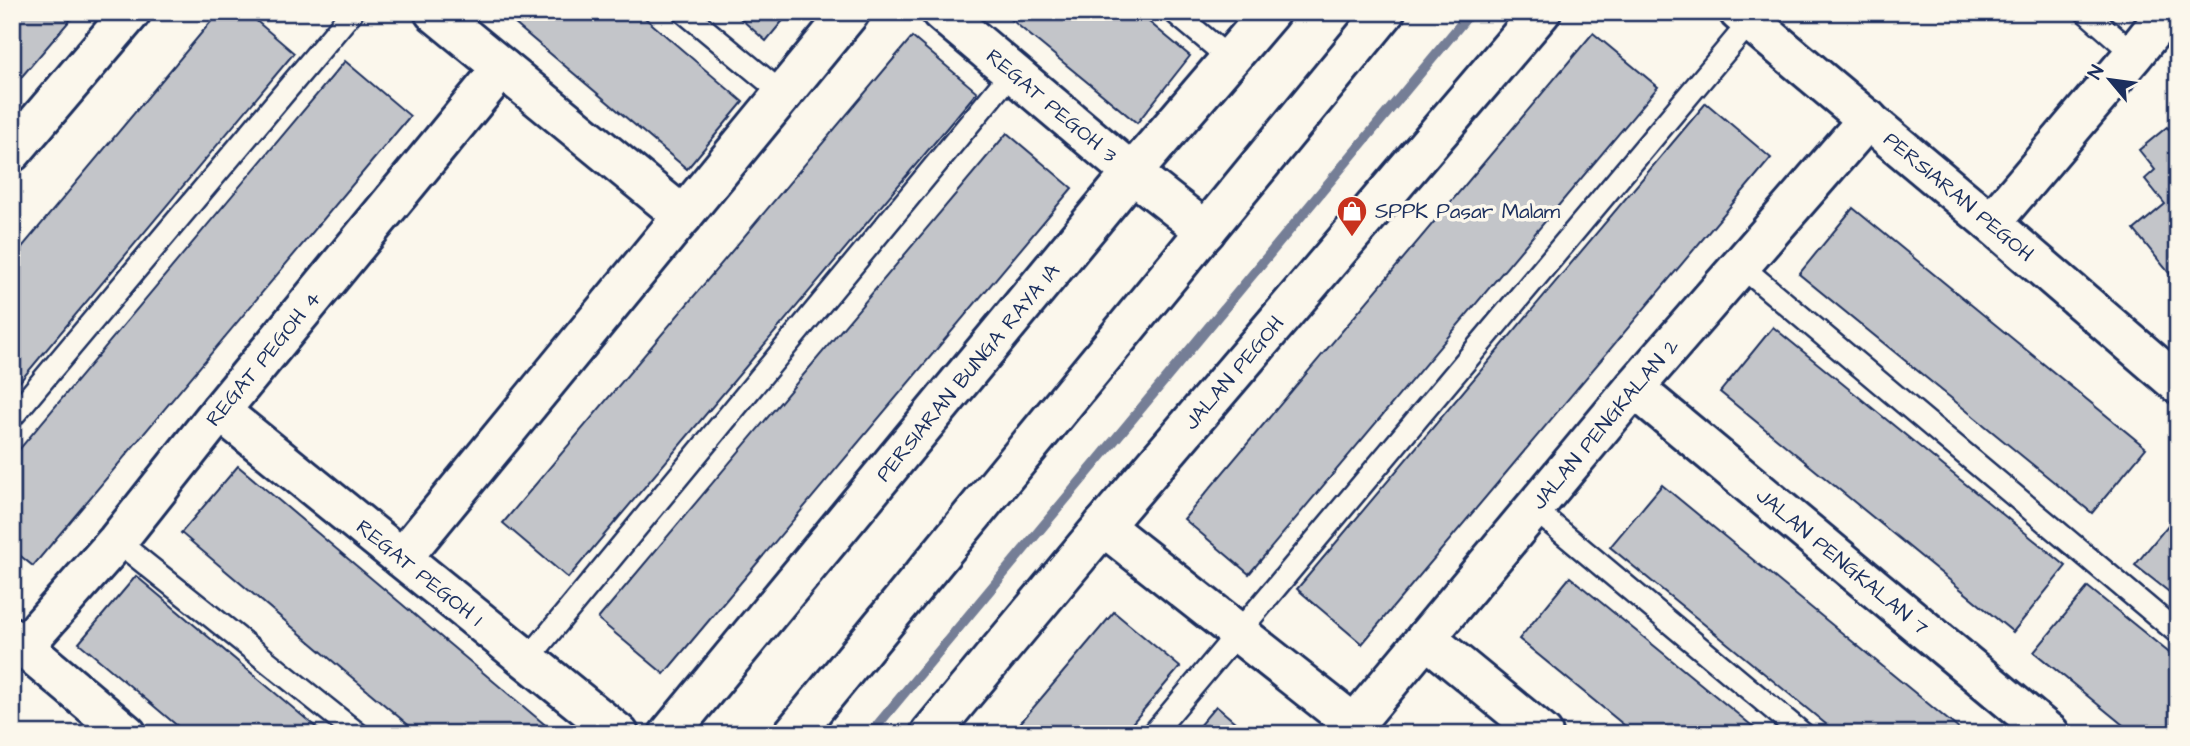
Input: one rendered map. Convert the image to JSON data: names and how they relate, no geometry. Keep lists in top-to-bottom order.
{
  "streets": {
    "street": [
      "REGAT PEGOH 3",
      "PERSIARAN PEGOH",
      "REGAT PEGOH 4",
      "PERSIARAN BUNGA RAYA 1A",
      "JALAN PEGOH",
      "JALAN PENGKALAN 2",
      "JALAN PENGKALAN 7",
      "REGAT PEGOH 1"
    ]
  },
  "crossings": [
    ["REGAT PEGOH 3", "PERSIARAN BUNGA RAYA 1A"],
    ["PERSIARAN PEGOH", "JALAN PENGKALAN 2"],
    ["REGAT PEGOH 4", "REGAT PEGOH 1"],
    ["JALAN PENGKALAN 2", "JALAN PENGKALAN 7"]
  ],
  "places": {
    "shop": ["SPPK Pasar Malam"]
  },
  "north": "top left"
}
